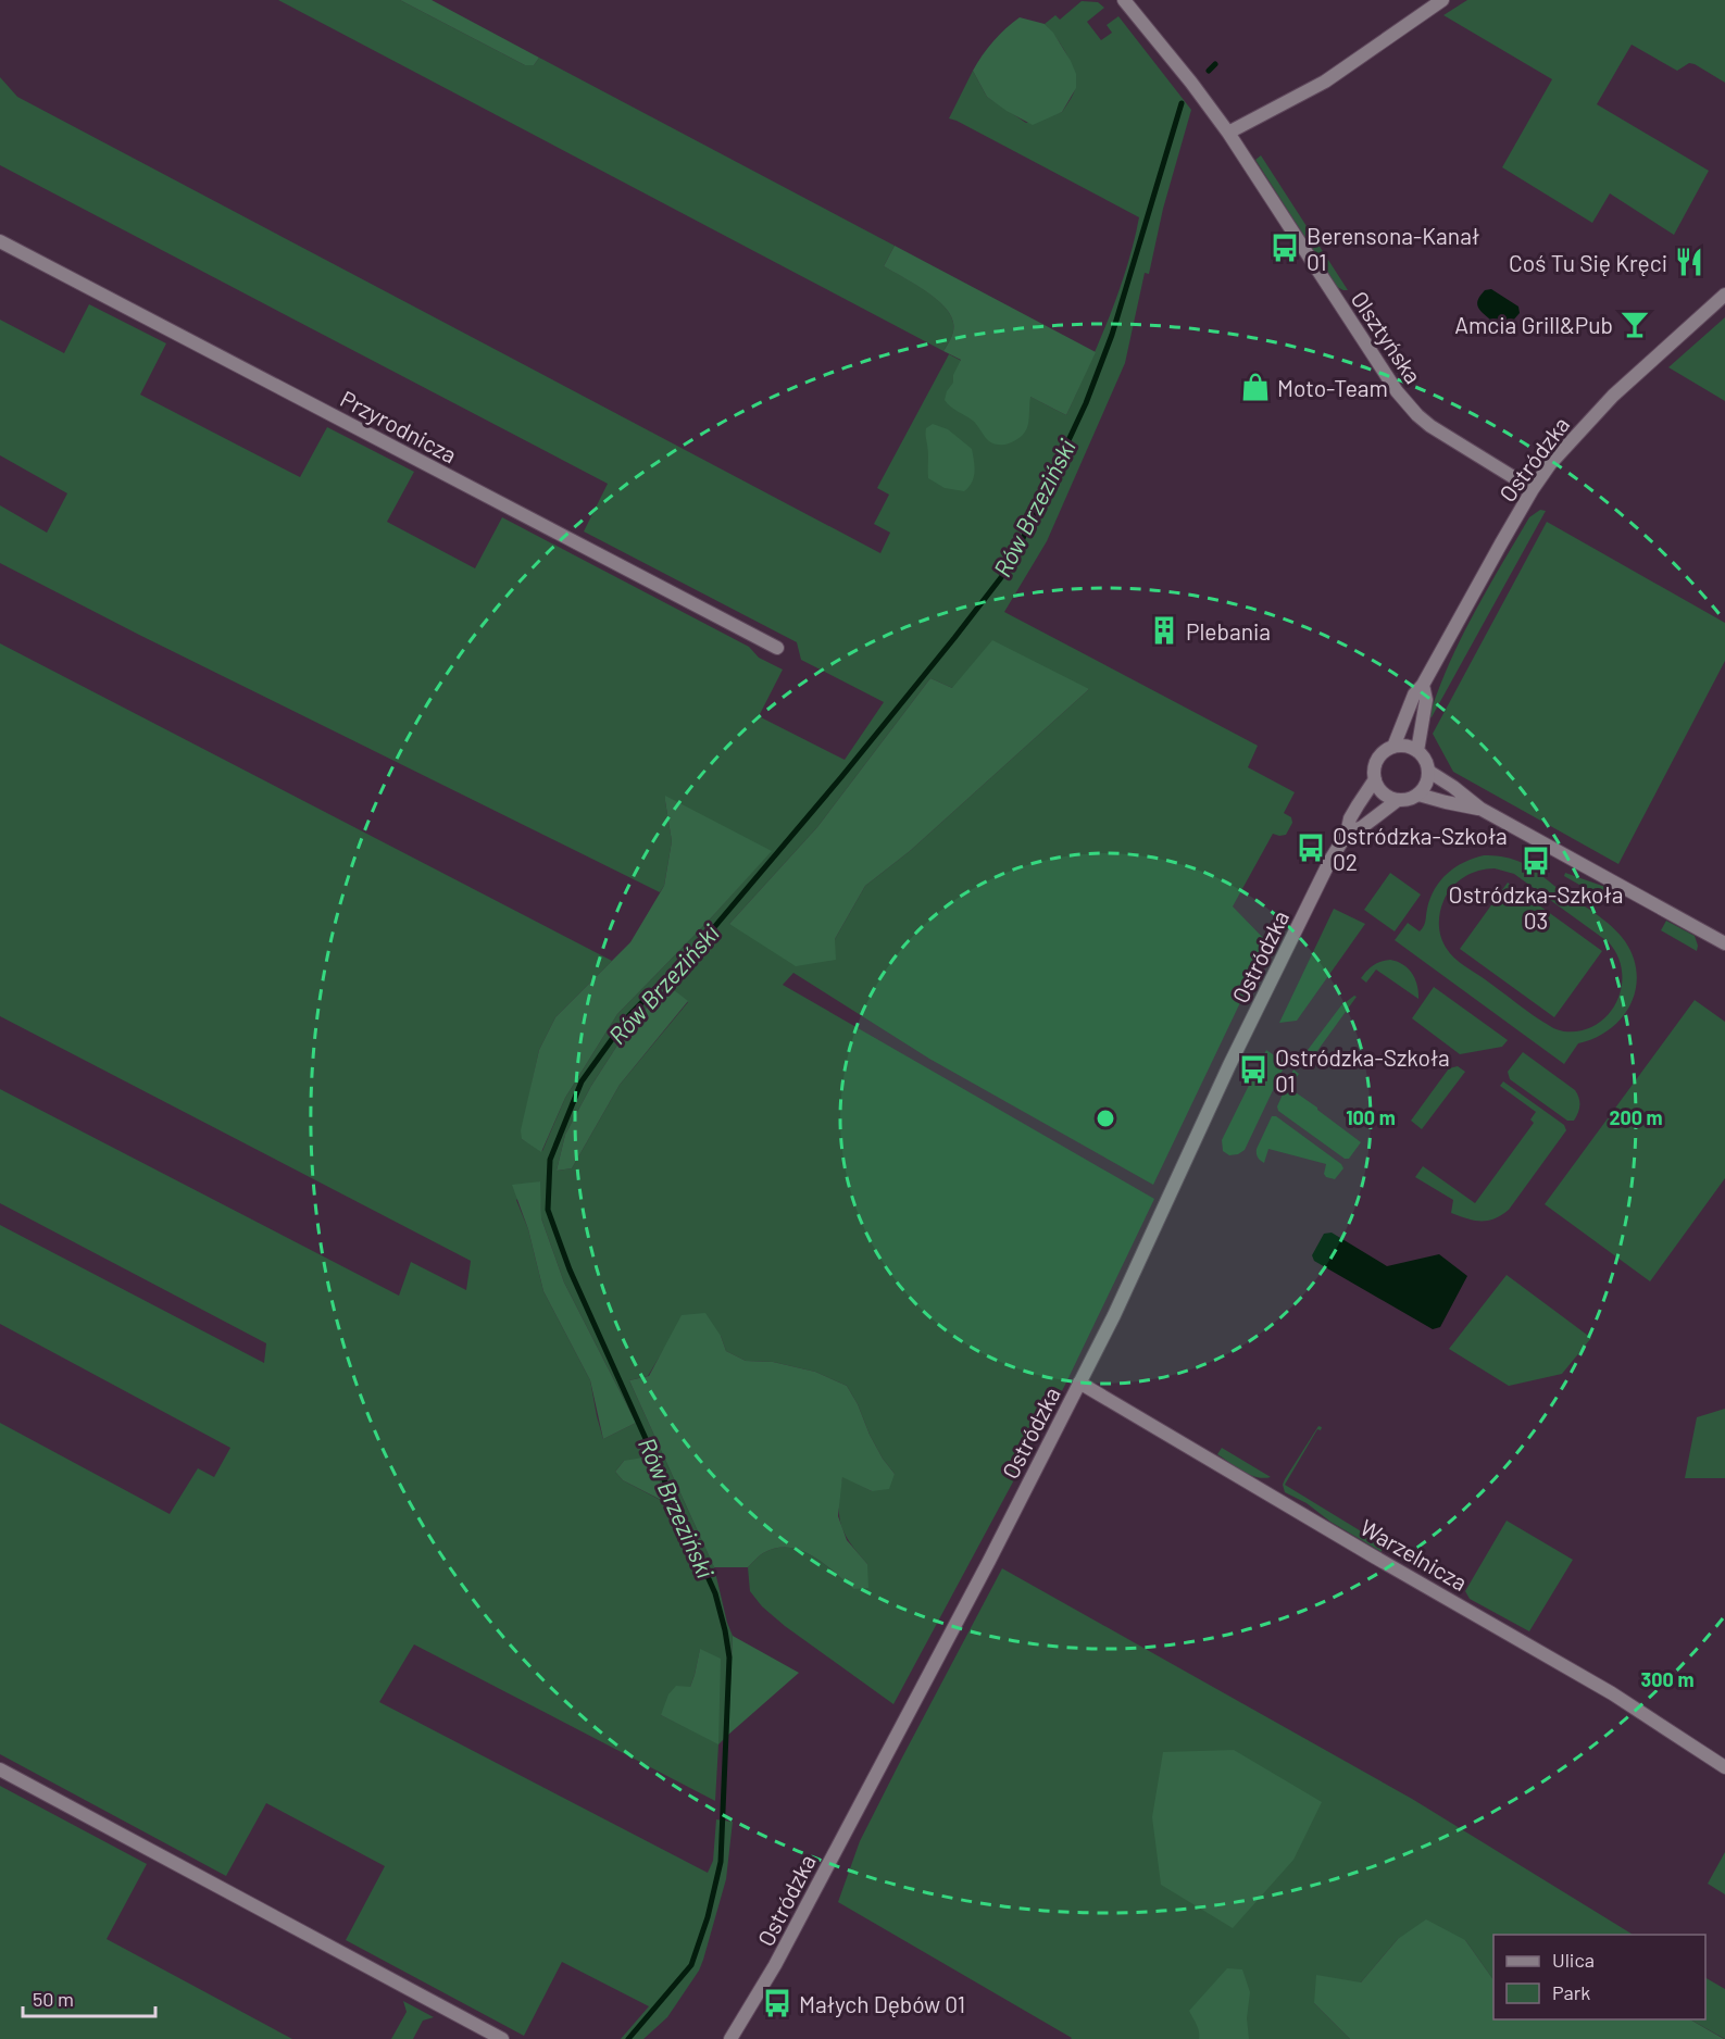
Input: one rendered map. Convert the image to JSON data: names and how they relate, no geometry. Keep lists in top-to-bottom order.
{
  "streets": {
    "street": [
      "Olsztyńska",
      "Przyrodnicza",
      "Ostródzka",
      "Warzelnicza"
    ]
  },
  "crossings": [
    ["Olsztyńska", "Ostródzka"],
    ["Ostródzka", "Warzelnicza"]
  ],
  "water": ["Rów Brzeziński"],
  "places": {
    "bus stop": [
      "Berensona-Kanał 01",
      "Ostródzka-Szkoła 02",
      "Ostródzka-Szkoła 03",
      "Ostródzka-Szkoła 01",
      "Małych Dębów 01"
    ],
    "restaurant": ["Coś Tu Się Kręci"],
    "bar": ["Amcia Grill&Pub"],
    "shop": ["Moto-Team"],
    "building": ["Plebania"]
  },
  "legend": ["Ulica", "Park"],
  "scale_bar": "50 m",
  "rings": ["100 m", "200 m", "300 m"]
}
